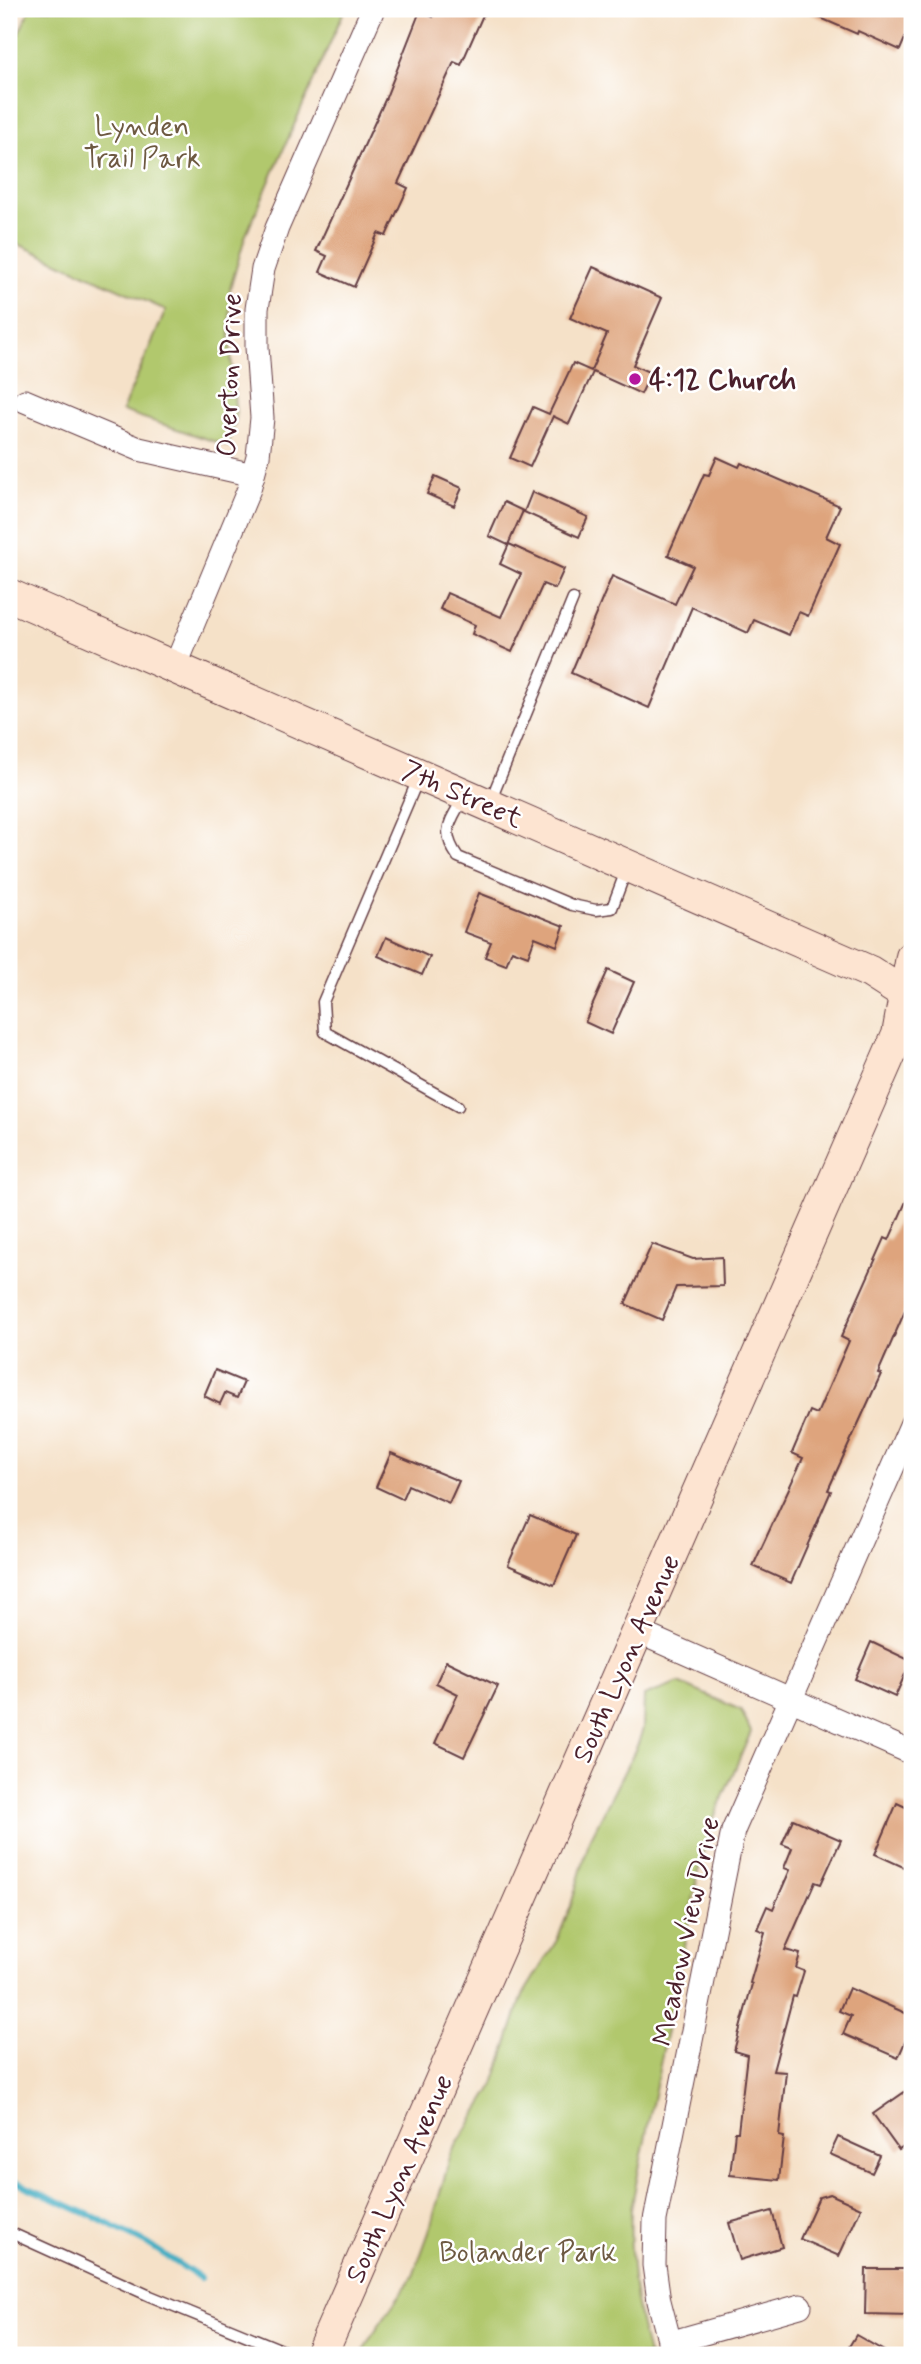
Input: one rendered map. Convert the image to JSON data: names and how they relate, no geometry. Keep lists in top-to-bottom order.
{
  "streets": {
    "street": [
      "Overton Drive",
      "7th Street",
      "South Lyon Avenue",
      "Meadow View Drive"
    ]
  },
  "crossings": [
    ["Overton Drive", "7th Street"],
    ["7th Street", "South Lyon Avenue"]
  ],
  "parks": ["Lynden Trail Park", "Bolander Park"],
  "places": ["4:12 Church"]
}
